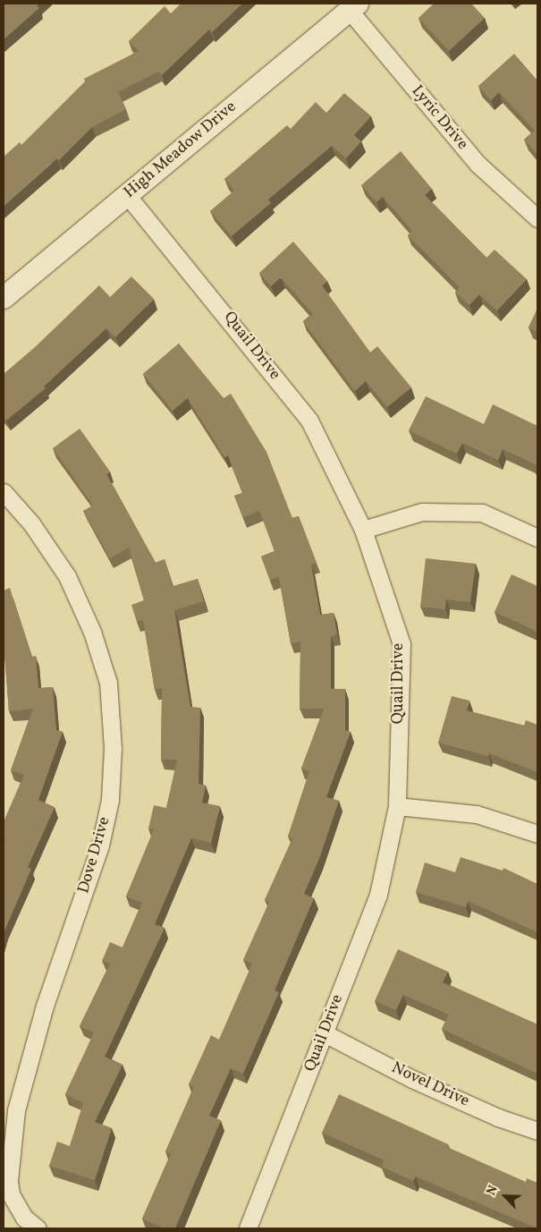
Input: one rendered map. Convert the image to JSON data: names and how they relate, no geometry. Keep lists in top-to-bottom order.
{
  "streets": {
    "street": [
      "Lyric Drive",
      "High Meadow Drive",
      "Quail Drive",
      "Dove Drive",
      "Novel Drive"
    ]
  },
  "crossings": [
    ["Lyric Drive", "High Meadow Drive"],
    ["High Meadow Drive", "Quail Drive"],
    ["Quail Drive", "Novel Drive"]
  ],
  "north": "top left"
}
